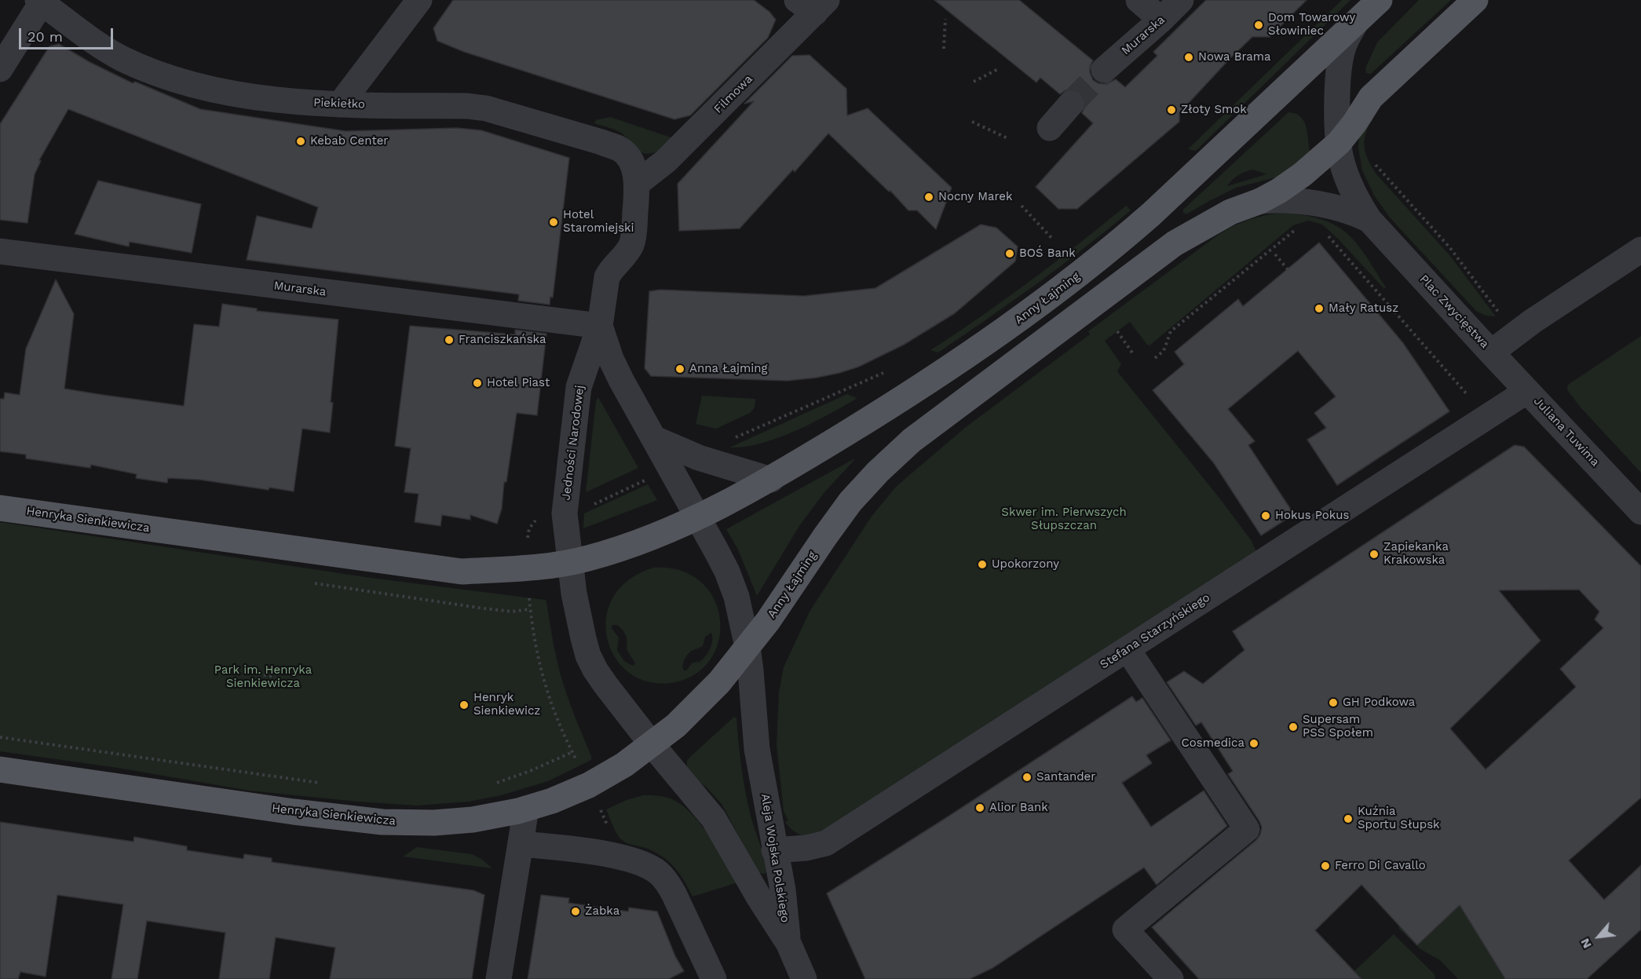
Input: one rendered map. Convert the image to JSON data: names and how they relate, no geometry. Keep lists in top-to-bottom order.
{
  "streets": {
    "main road": ["Anny Łajming", "Plac Zwycięstwa", "Henryka Sienkiewicza"],
    "street": [
      "Murarska",
      "Filmowa",
      "Piekiełko",
      "Juliana Tuwima",
      "Jedności Narodowej",
      "Stefana Starzyńskiego",
      "Aleja Wojska Polskiego"
    ]
  },
  "crossings": [
    ["Murarska", "Jedności Narodowej"],
    ["Filmowa", "Piekiełko"],
    ["Filmowa", "Jedności Narodowej"],
    ["Piekiełko", "Jedności Narodowej"],
    ["Anny Łajming", "Plac Zwycięstwa"],
    ["Anny Łajming", "Jedności Narodowej"],
    ["Anny Łajming", "Henryka Sienkiewicza"],
    ["Anny Łajming", "Aleja Wojska Polskiego"],
    ["Plac Zwycięstwa", "Juliana Tuwima"],
    ["Juliana Tuwima", "Stefana Starzyńskiego"],
    ["Jedności Narodowej", "Henryka Sienkiewicza"],
    ["Jedności Narodowej", "Aleja Wojska Polskiego"],
    ["Henryka Sienkiewicza", "Aleja Wojska Polskiego"],
    ["Stefana Starzyńskiego", "Aleja Wojska Polskiego"]
  ],
  "parks": ["Skwer im. Pierwszych Słupszczan", "Park im. Henryka Sienkiewicza"],
  "places": [
    "Dom Towarowy Słowiniec",
    "Nowa Brama",
    "Złoty Smok",
    "Kebab Center",
    "Nocny Marek",
    "Hotel Staromiejski",
    "BOŚ Bank",
    "Mały Ratusz",
    "Franciszkańska",
    "Anna Łajming",
    "Hotel Piast",
    "Hokus Pokus",
    "Zapiekanka Krakowska",
    "Upokorzony",
    "GH Podkowa",
    "Henryk Sienkiewicz",
    "Supersam PSS Społem",
    "Cosmedica",
    "Santander",
    "Alior Bank",
    "Kuźnia Sportu Słupsk",
    "Ferro Di Cavallo",
    "Żabka"
  ],
  "scale_bar": "20 m",
  "north": "bottom left"
}
